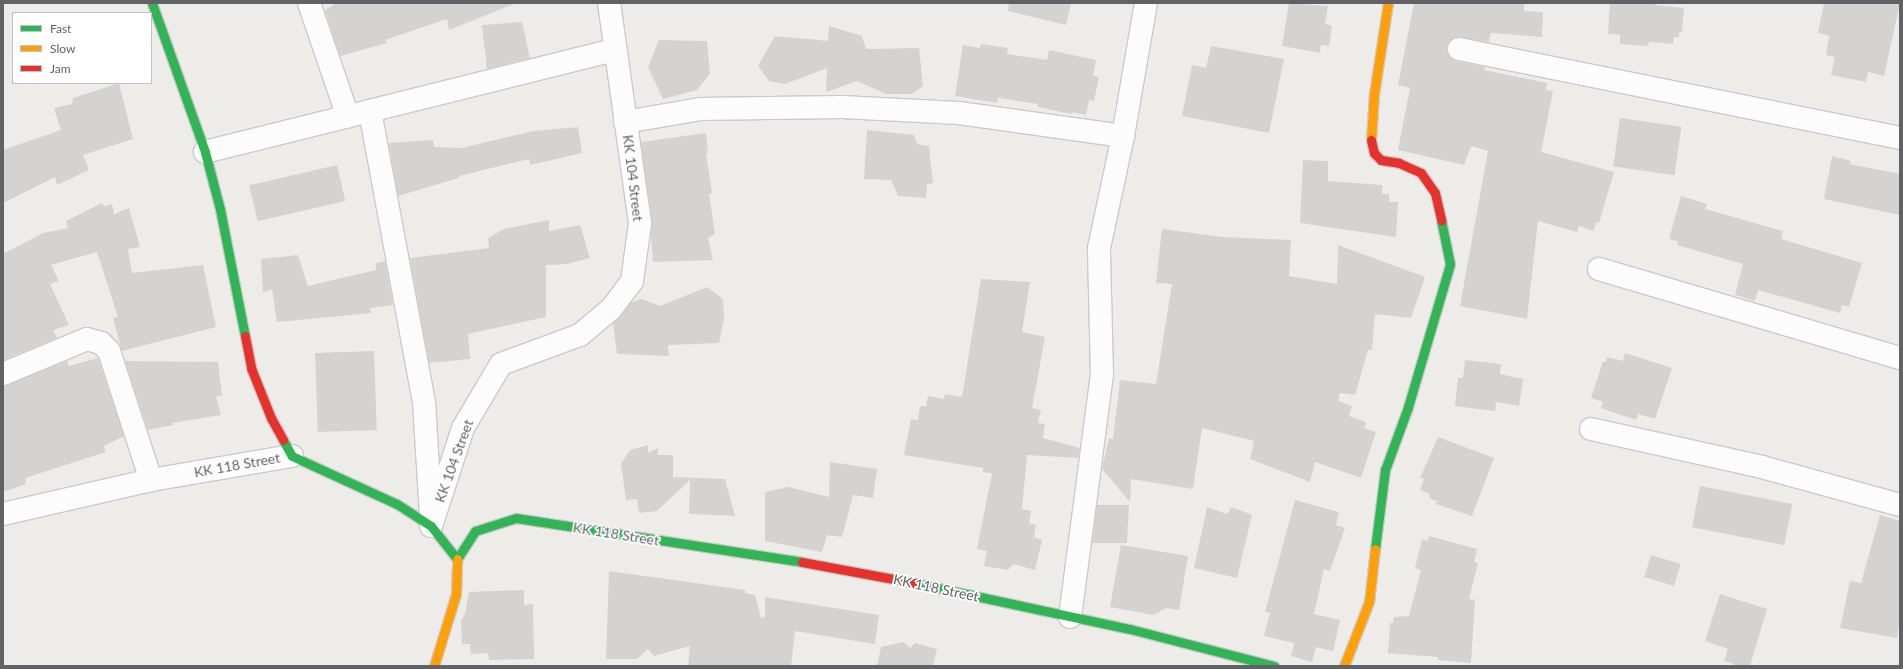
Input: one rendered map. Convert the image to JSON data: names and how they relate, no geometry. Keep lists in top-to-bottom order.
{
  "streets": {
    "street": ["KK 104 Street", "KK 118 Street"]
  },
  "crossings": [
    ["KK 104 Street", "KK 118 Street"]
  ],
  "legend": ["Fast", "Slow", "Jam"]
}
